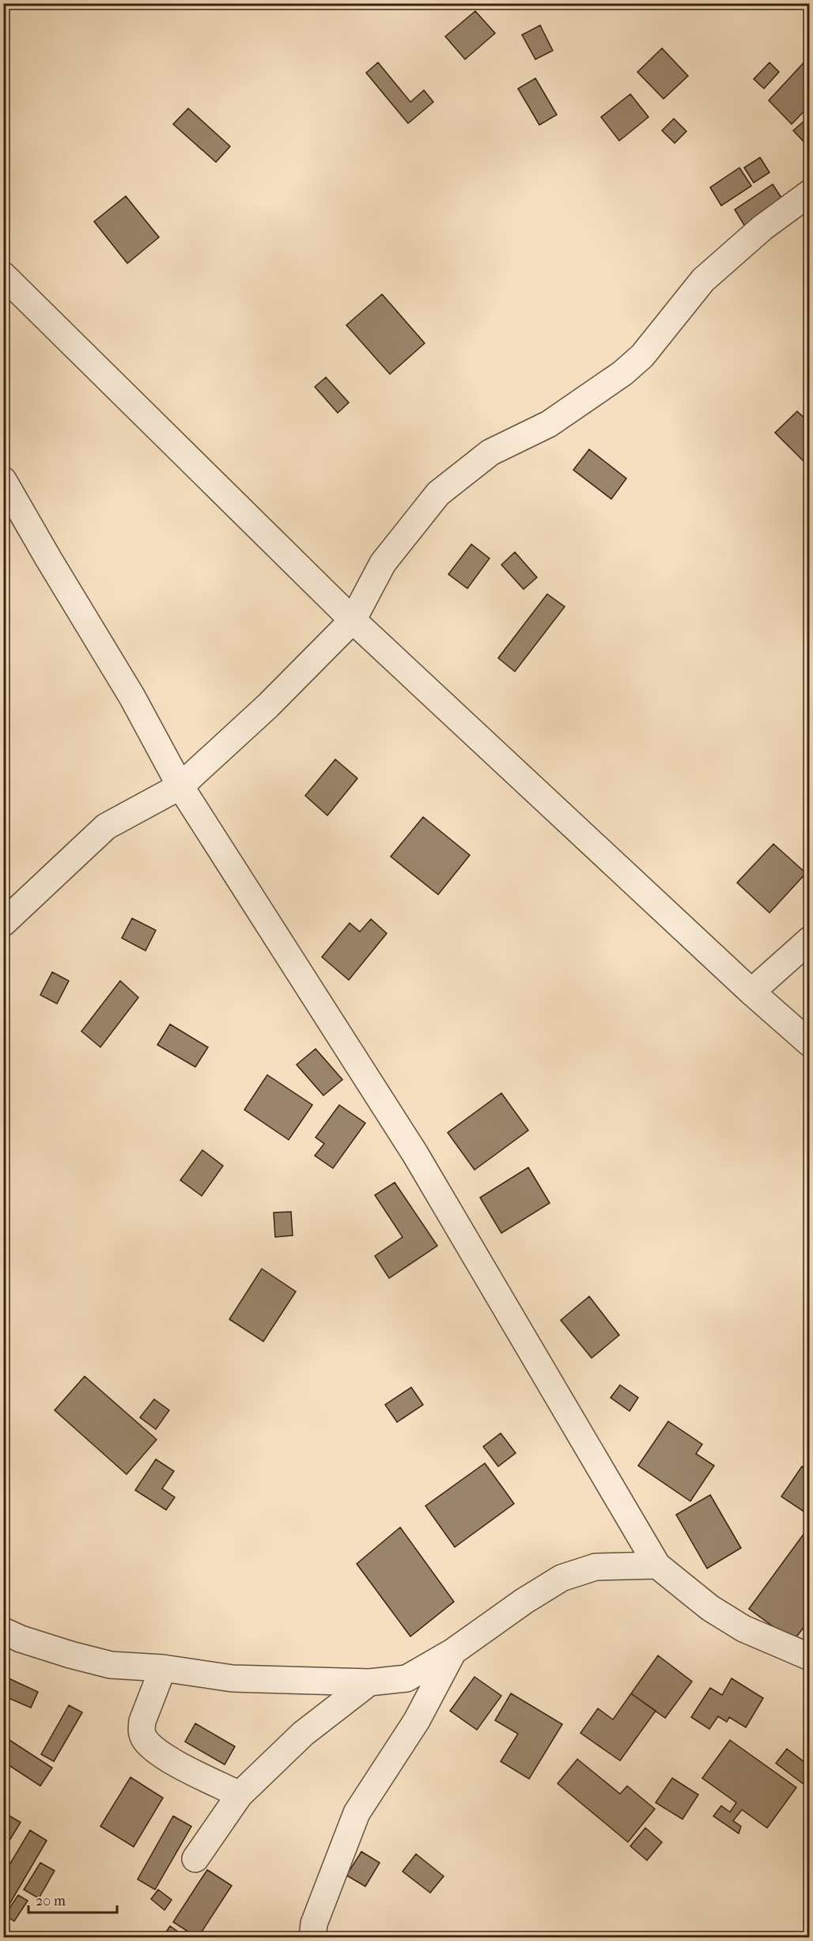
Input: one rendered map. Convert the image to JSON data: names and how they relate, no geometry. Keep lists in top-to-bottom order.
{
  "scale_bar": "20 m"
}
